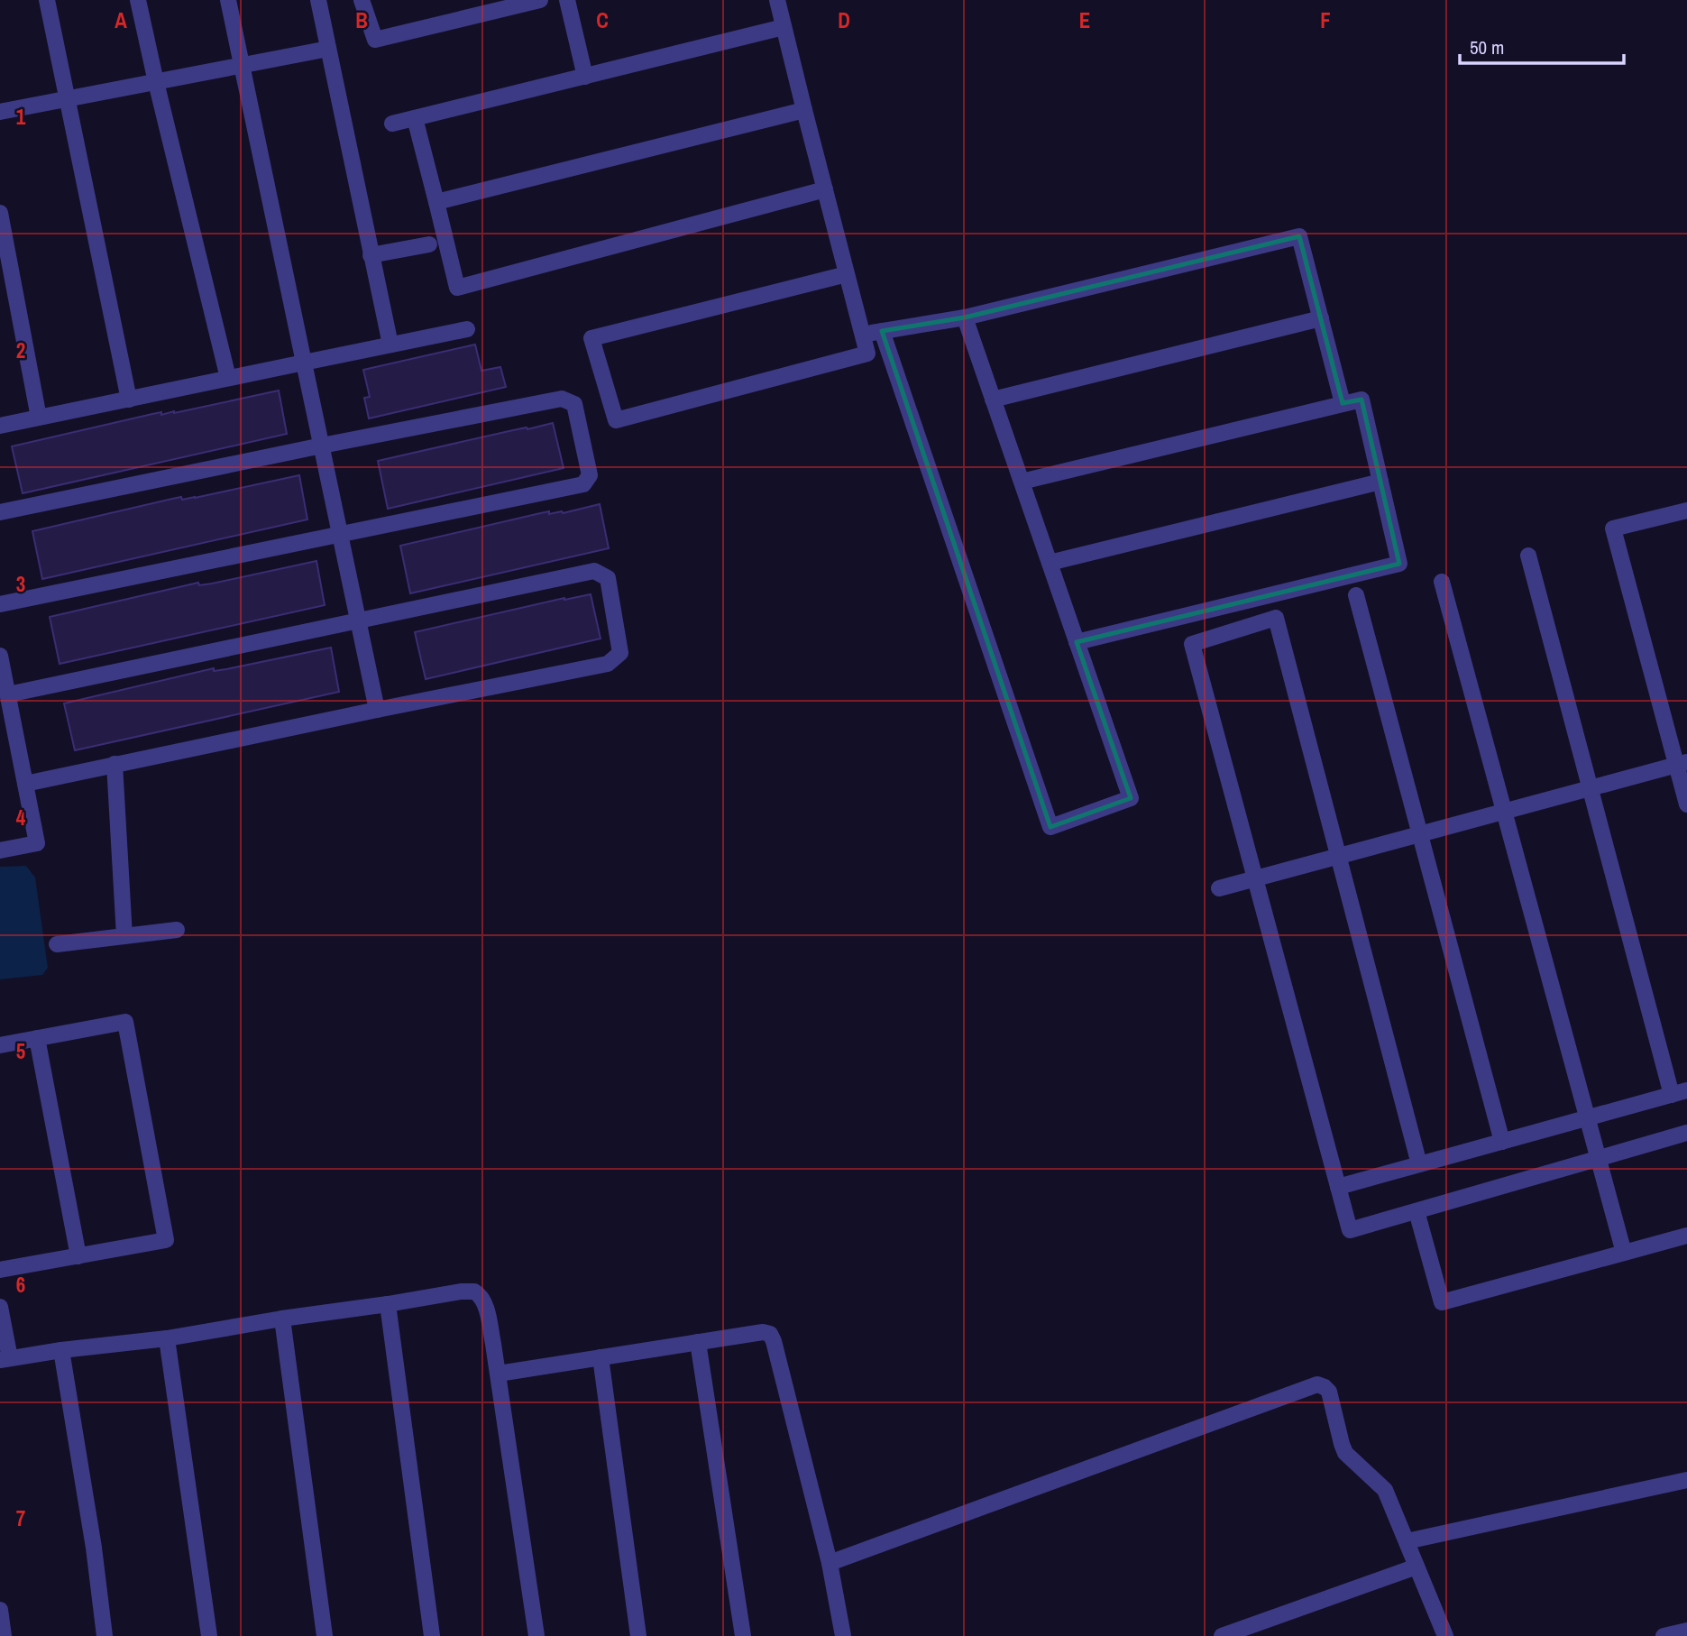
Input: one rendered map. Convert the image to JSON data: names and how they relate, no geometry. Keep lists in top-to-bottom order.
{
  "scale_bar": "50 m",
  "grid": {
    "columns": [
      "A",
      "B",
      "C",
      "D",
      "E",
      "F"
    ],
    "rows": [
      "1",
      "2",
      "3",
      "4",
      "5",
      "6",
      "7"
    ]
  }
}
